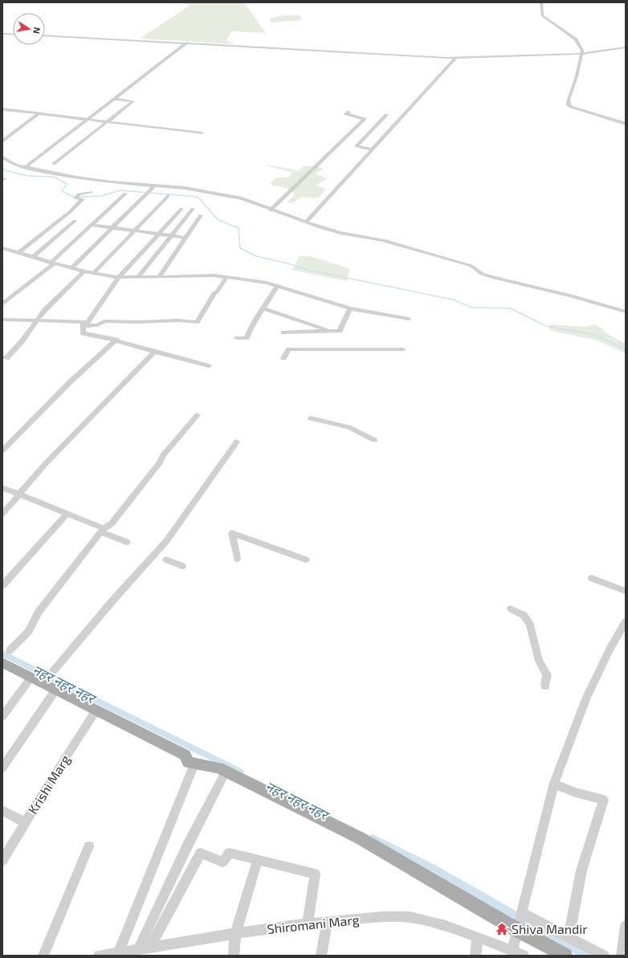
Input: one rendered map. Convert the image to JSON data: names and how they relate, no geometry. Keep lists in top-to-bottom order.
{
  "streets": {
    "street": ["Krishi Marg", "Shiromani Marg"]
  },
  "water": ["नहर नहर नहर"],
  "places": {
    "temple": ["Shiva Mandir"]
  },
  "north": "right"
}
